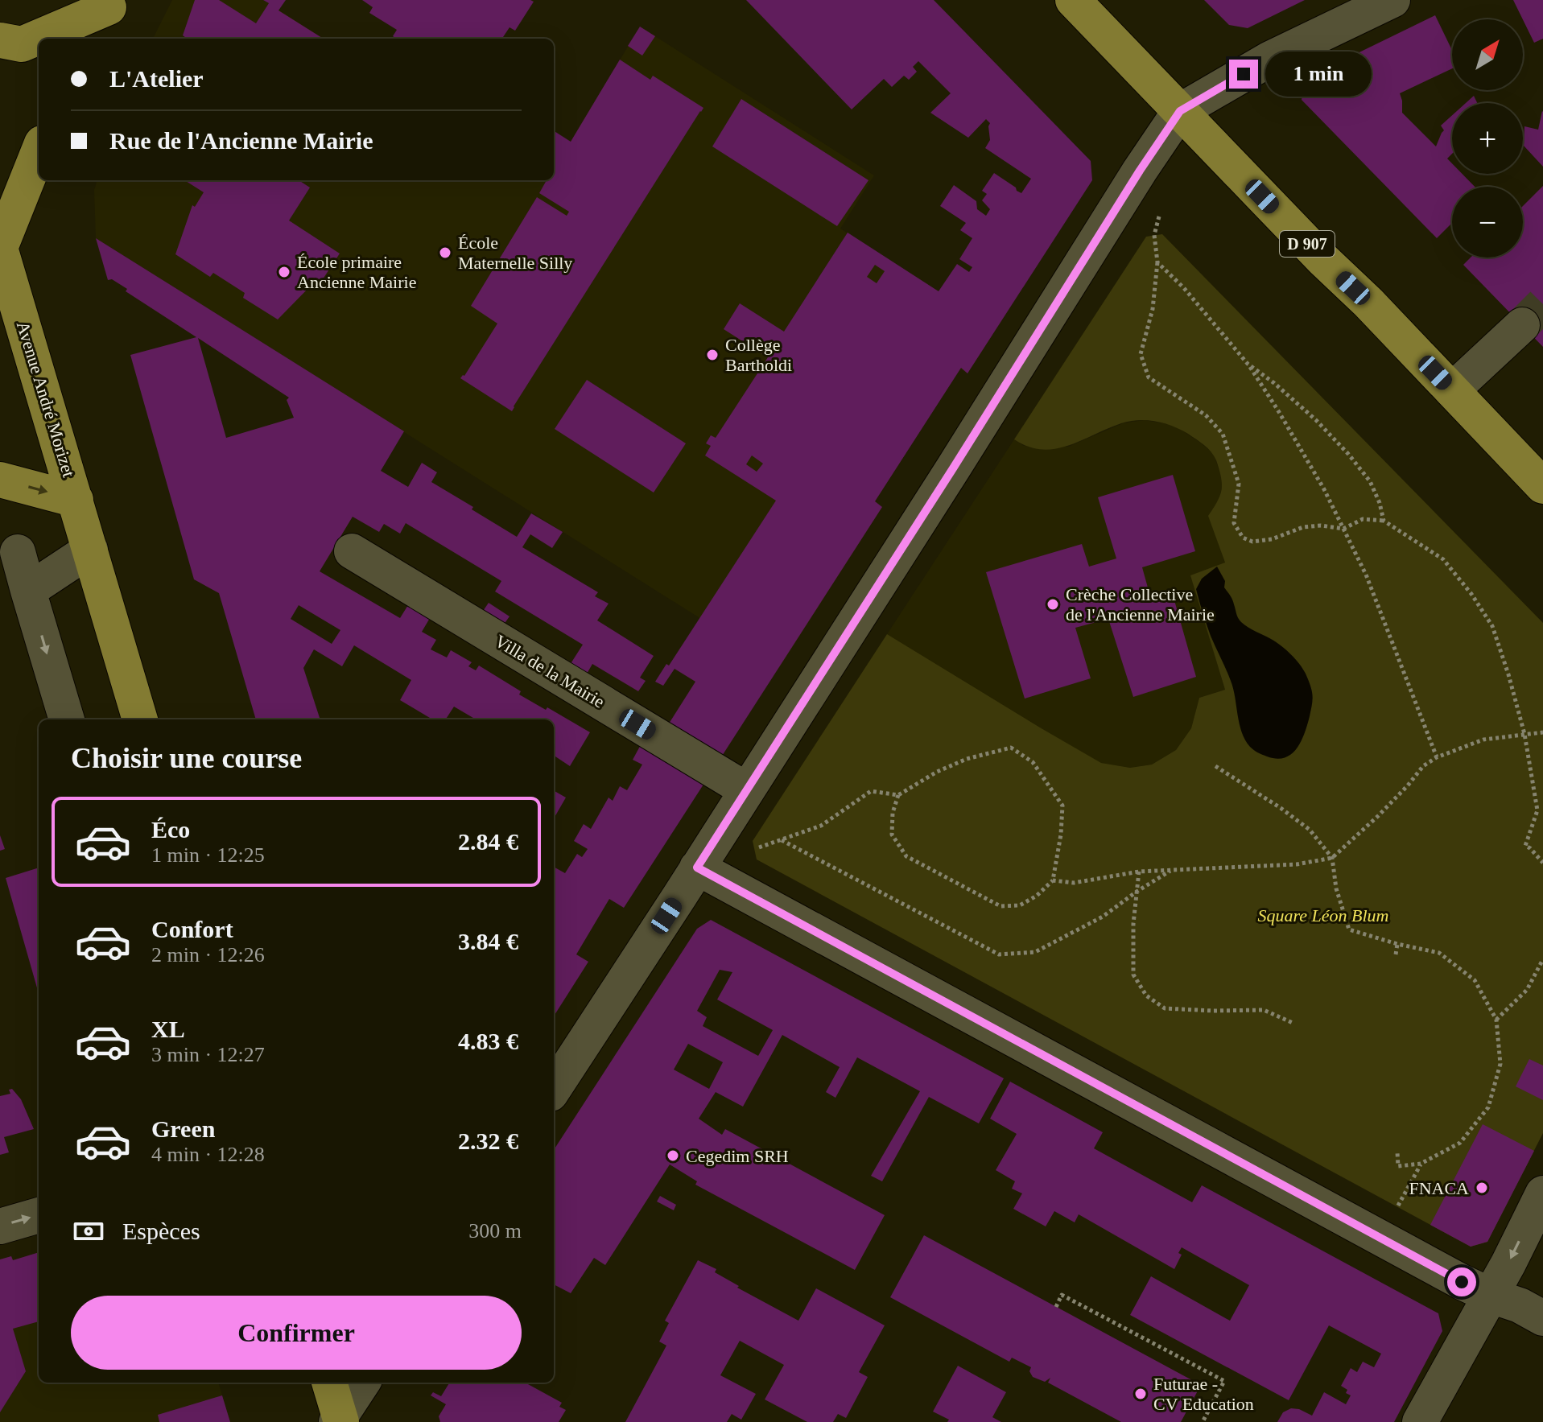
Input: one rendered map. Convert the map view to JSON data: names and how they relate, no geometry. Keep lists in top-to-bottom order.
{
  "streets": {
    "main road": ["D 907", "Avenue André Morizet"],
    "street": ["Villa de la Mairie"]
  },
  "parks": ["Square Léon Blum"],
  "places": [
    "École Maternelle Silly",
    "École primaire Ancienne Mairie",
    "Collège Bartholdi",
    "Crèche Collective de l'Ancienne Mairie",
    "Cegedim SRH",
    "FNACA",
    "Futurae - CV Education"
  ],
  "north": "top right",
  "page": {
    "map_buttons": ["+", "−"],
    "banner": ["L'Atelier", "Rue de l'Ancienne Mairie"],
    "bubble": "1 min",
    "heading": "Choisir une course",
    "list": [
      {
        "name": "Éco",
        "note": "1 min · 12:25",
        "value": "2.84 €"
      },
      {
        "name": "Confort",
        "note": "2 min · 12:26",
        "value": "3.84 €"
      },
      {
        "name": "XL",
        "note": "3 min · 12:27",
        "value": "4.83 €"
      },
      {
        "name": "Green",
        "note": "4 min · 12:28",
        "value": "2.32 €"
      }
    ],
    "pay": ["Espèces", "300 m"],
    "buttons": "Confirmer"
  }
}
